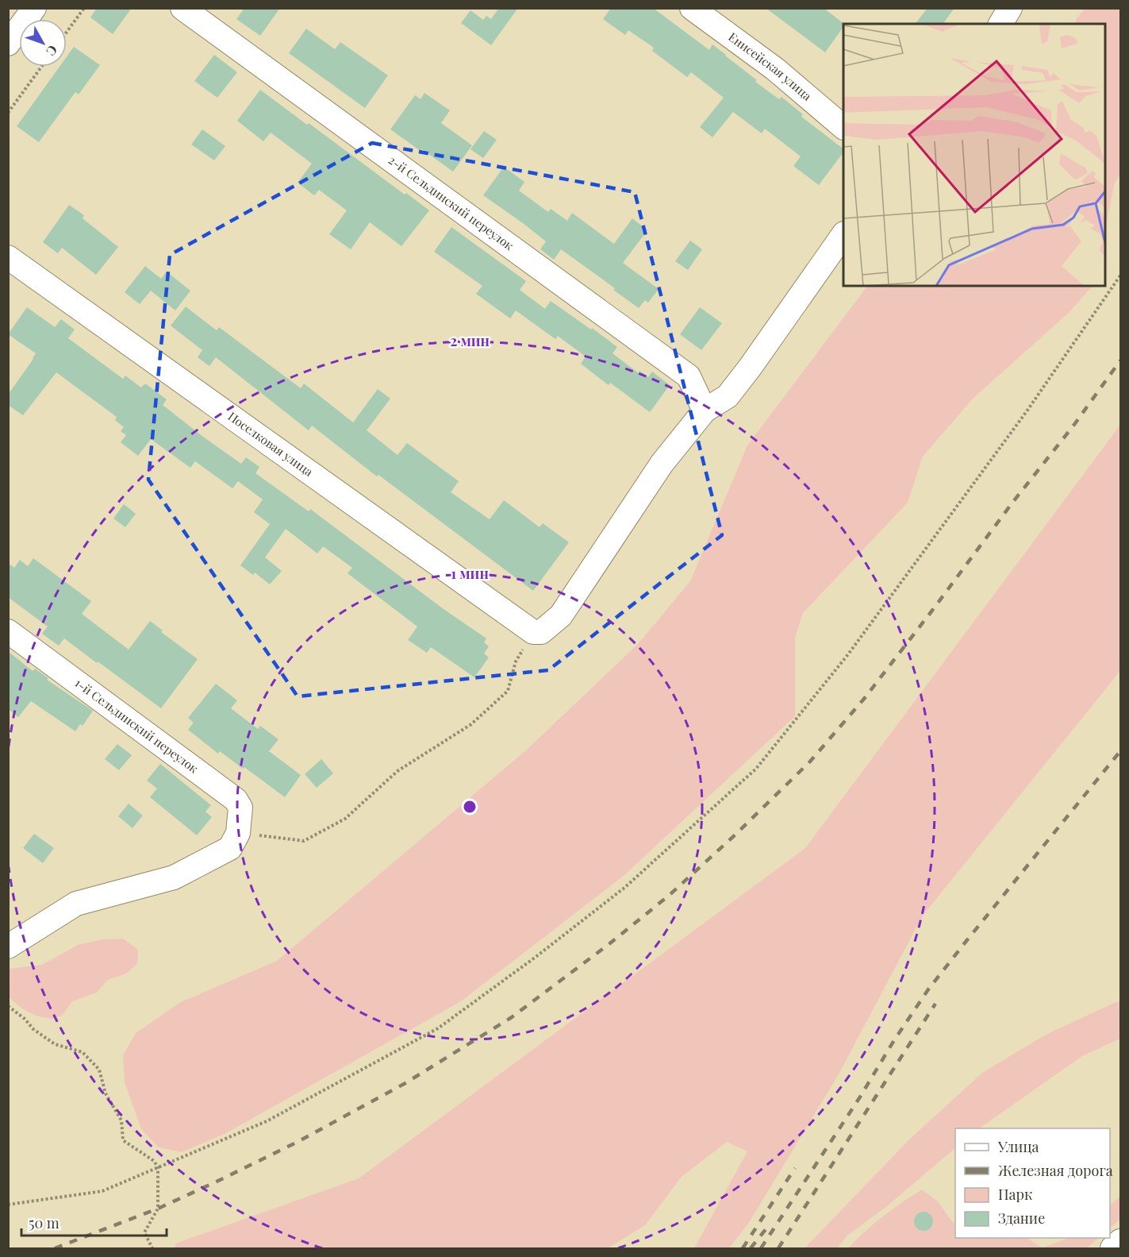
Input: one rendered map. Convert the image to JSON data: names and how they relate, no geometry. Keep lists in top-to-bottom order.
{
  "streets": {
    "street": [
      "Енисейская улица",
      "2-й Сельдинский переулок",
      "Поселковая улица",
      "1-й Сельдинский переулок"
    ]
  },
  "legend": [
    "Улица",
    "Железная дорога",
    "Парк",
    "Здание"
  ],
  "scale_bar": "50 m",
  "north": "bottom right",
  "rings": ["2 мин", "1 мин"]
}
